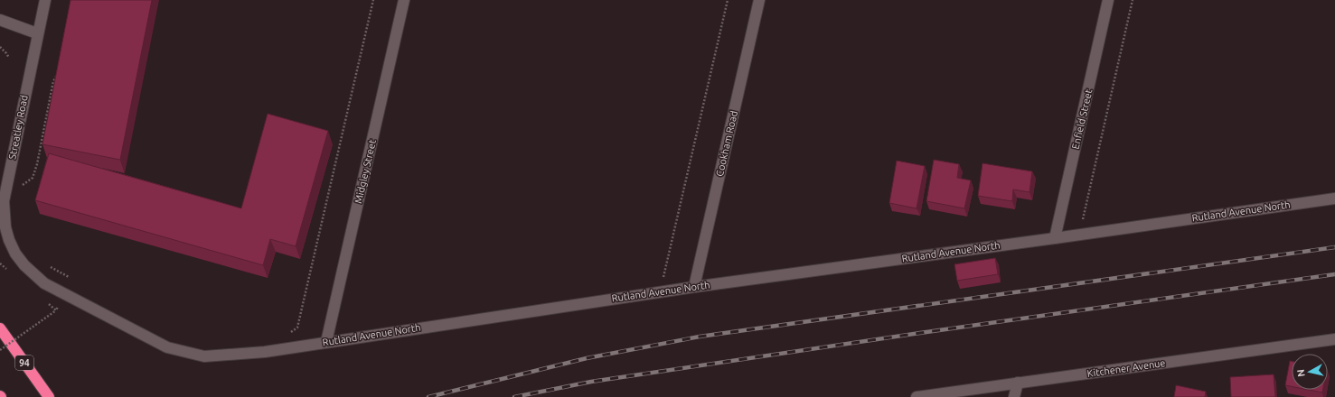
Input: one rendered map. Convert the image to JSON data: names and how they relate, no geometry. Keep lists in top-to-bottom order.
{
  "streets": {
    "highway": ["94"],
    "street": [
      "Enfield Street",
      "Streatley Road",
      "Cookham Road",
      "Midgley Street",
      "Rutland Avenue North",
      "Kitchener Avenue"
    ]
  },
  "crossings": [
    ["Enfield Street", "Rutland Avenue North"],
    ["Streatley Road", "Rutland Avenue North"],
    ["Cookham Road", "Rutland Avenue North"],
    ["Midgley Street", "Rutland Avenue North"]
  ],
  "north": "left"
}
